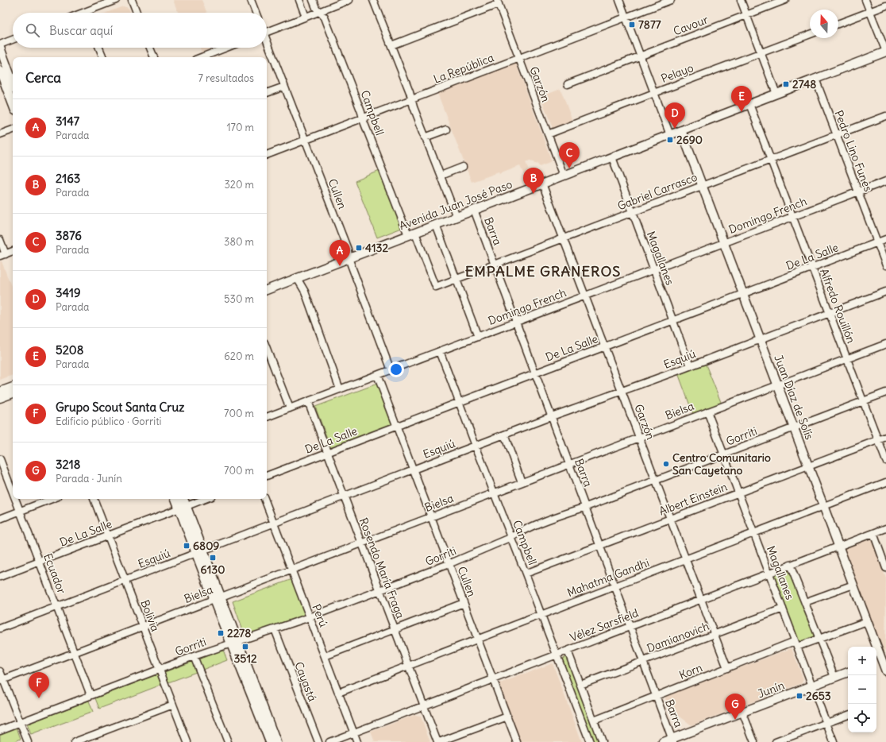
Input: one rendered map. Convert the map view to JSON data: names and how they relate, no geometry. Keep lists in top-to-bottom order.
{
  "streets": {
    "main road": ["Avenida Juan José Paso", "Juan Díaz de Solís", "Junín"],
    "street": [
      "Cavour",
      "La República",
      "Pelayo",
      "Garzón",
      "Campbell",
      "Pedro Lino Funes",
      "Gabriel Carrasco",
      "Cullen",
      "Domingo French",
      "Barra",
      "De La Salle",
      "Magallanes",
      "Alfredo Rouillón",
      "Esquiú",
      "Bielsa",
      "Gorriti",
      "Albert Einstein",
      "Rosendo María Fraga",
      "Ecuador",
      "Mahatma Gandhi",
      "Bolivia",
      "Perú",
      "Vélez Sarsfield",
      "Damianovich",
      "Korn",
      "Cayastá"
    ]
  },
  "crossings": [
    ["La República", "Garzón"],
    ["La República", "Campbell"],
    ["La República", "Cullen"],
    ["Pelayo", "Garzón"],
    ["Garzón", "Gabriel Carrasco"],
    ["Garzón", "Avenida Juan José Paso"],
    ["Garzón", "Domingo French"],
    ["Garzón", "De La Salle"],
    ["Garzón", "Esquiú"],
    ["Garzón", "Bielsa"],
    ["Garzón", "Gorriti"],
    ["Garzón", "Albert Einstein"],
    ["Garzón", "Mahatma Gandhi"],
    ["Garzón", "Vélez Sarsfield"],
    ["Garzón", "Damianovich"],
    ["Garzón", "Korn"],
    ["Campbell", "Gabriel Carrasco"],
    ["Campbell", "Avenida Juan José Paso"],
    ["Campbell", "Domingo French"],
    ["Campbell", "De La Salle"],
    ["Campbell", "Esquiú"],
    ["Campbell", "Bielsa"],
    ["Campbell", "Gorriti"],
    ["Campbell", "Albert Einstein"],
    ["Campbell", "Mahatma Gandhi"],
    ["Campbell", "Vélez Sarsfield"],
    ["Pedro Lino Funes", "Gabriel Carrasco"],
    ["Pedro Lino Funes", "Avenida Juan José Paso"],
    ["Pedro Lino Funes", "Domingo French"],
    ["Pedro Lino Funes", "De La Salle"],
    ["Gabriel Carrasco", "Barra"],
    ["Gabriel Carrasco", "Magallanes"],
    ["Gabriel Carrasco", "Alfredo Rouillón"],
    ["Gabriel Carrasco", "Juan Díaz de Solís"],
    ["Cullen", "Avenida Juan José Paso"],
    ["Cullen", "Domingo French"],
    ["Cullen", "De La Salle"],
    ["Cullen", "Esquiú"],
    ["Cullen", "Bielsa"],
    ["Cullen", "Gorriti"],
    ["Cullen", "Mahatma Gandhi"],
    ["Cullen", "Vélez Sarsfield"],
    ["Avenida Juan José Paso", "Barra"],
    ["Avenida Juan José Paso", "Magallanes"],
    ["Avenida Juan José Paso", "Alfredo Rouillón"],
    ["Avenida Juan José Paso", "Juan Díaz de Solís"],
    ["Domingo French", "Barra"],
    ["Domingo French", "Magallanes"],
    ["Domingo French", "Alfredo Rouillón"],
    ["Domingo French", "Juan Díaz de Solís"],
    ["Domingo French", "Rosendo María Fraga"],
    ["Barra", "De La Salle"],
    ["Barra", "Esquiú"],
    ["Barra", "Bielsa"],
    ["Barra", "Gorriti"],
    ["Barra", "Albert Einstein"],
    ["Barra", "Mahatma Gandhi"],
    ["Barra", "Vélez Sarsfield"],
    ["Barra", "Damianovich"],
    ["Barra", "Korn"],
    ["Barra", "Junín"],
    ["De La Salle", "Magallanes"],
    ["De La Salle", "Alfredo Rouillón"],
    ["De La Salle", "Juan Díaz de Solís"],
    ["De La Salle", "Rosendo María Fraga"],
    ["De La Salle", "Ecuador"],
    ["De La Salle", "Bolivia"],
    ["Magallanes", "Esquiú"],
    ["Magallanes", "Bielsa"],
    ["Magallanes", "Gorriti"],
    ["Magallanes", "Albert Einstein"],
    ["Magallanes", "Mahatma Gandhi"],
    ["Magallanes", "Vélez Sarsfield"],
    ["Magallanes", "Damianovich"],
    ["Magallanes", "Korn"],
    ["Magallanes", "Junín"],
    ["Alfredo Rouillón", "Esquiú"],
    ["Alfredo Rouillón", "Bielsa"],
    ["Alfredo Rouillón", "Gorriti"],
    ["Alfredo Rouillón", "Albert Einstein"],
    ["Esquiú", "Juan Díaz de Solís"],
    ["Esquiú", "Rosendo María Fraga"],
    ["Esquiú", "Ecuador"],
    ["Esquiú", "Bolivia"],
    ["Esquiú", "Perú"],
    ["Juan Díaz de Solís", "Bielsa"],
    ["Juan Díaz de Solís", "Gorriti"],
    ["Juan Díaz de Solís", "Albert Einstein"],
    ["Juan Díaz de Solís", "Mahatma Gandhi"],
    ["Juan Díaz de Solís", "Vélez Sarsfield"],
    ["Juan Díaz de Solís", "Korn"],
    ["Bielsa", "Rosendo María Fraga"],
    ["Bielsa", "Ecuador"],
    ["Bielsa", "Bolivia"],
    ["Bielsa", "Perú"],
    ["Gorriti", "Rosendo María Fraga"],
    ["Gorriti", "Ecuador"],
    ["Gorriti", "Bolivia"],
    ["Gorriti", "Perú"],
    ["Gorriti", "Cayastá"],
    ["Rosendo María Fraga", "Mahatma Gandhi"],
    ["Rosendo María Fraga", "Vélez Sarsfield"],
    ["Mahatma Gandhi", "Perú"],
    ["Perú", "Vélez Sarsfield"]
  ],
  "districts": ["EMPALME GRANEROS"],
  "places": {
    "transit": [
      "7877",
      "2748",
      "2690",
      "4132",
      "6809",
      "6130",
      "2278",
      "3512",
      "2653"
    ],
    "other": ["Centro Comunitario San Cayetano"]
  },
  "north": "top",
  "page": {
    "search": "Buscar aquí",
    "heading": ["Cerca", "7 resultados"],
    "pins": [
      "E",
      "D",
      "C",
      "B",
      "A",
      "F",
      "G"
    ],
    "list": [
      {
        "mark": "A",
        "name": "3147",
        "note": "Parada",
        "value": "170 m"
      },
      {
        "mark": "B",
        "name": "2163",
        "note": "Parada",
        "value": "320 m"
      },
      {
        "mark": "C",
        "name": "3876",
        "note": "Parada",
        "value": "380 m"
      },
      {
        "mark": "D",
        "name": "3419",
        "note": "Parada",
        "value": "530 m"
      },
      {
        "mark": "E",
        "name": "5208",
        "note": "Parada",
        "value": "620 m"
      },
      {
        "mark": "F",
        "name": "Grupo Scout Santa Cruz",
        "note": "Edificio público · Gorriti",
        "value": "700 m"
      },
      {
        "mark": "G",
        "name": "3218",
        "note": "Parada · Junín",
        "value": "700 m"
      }
    ],
    "map_buttons": ["+", "−"]
  }
}
